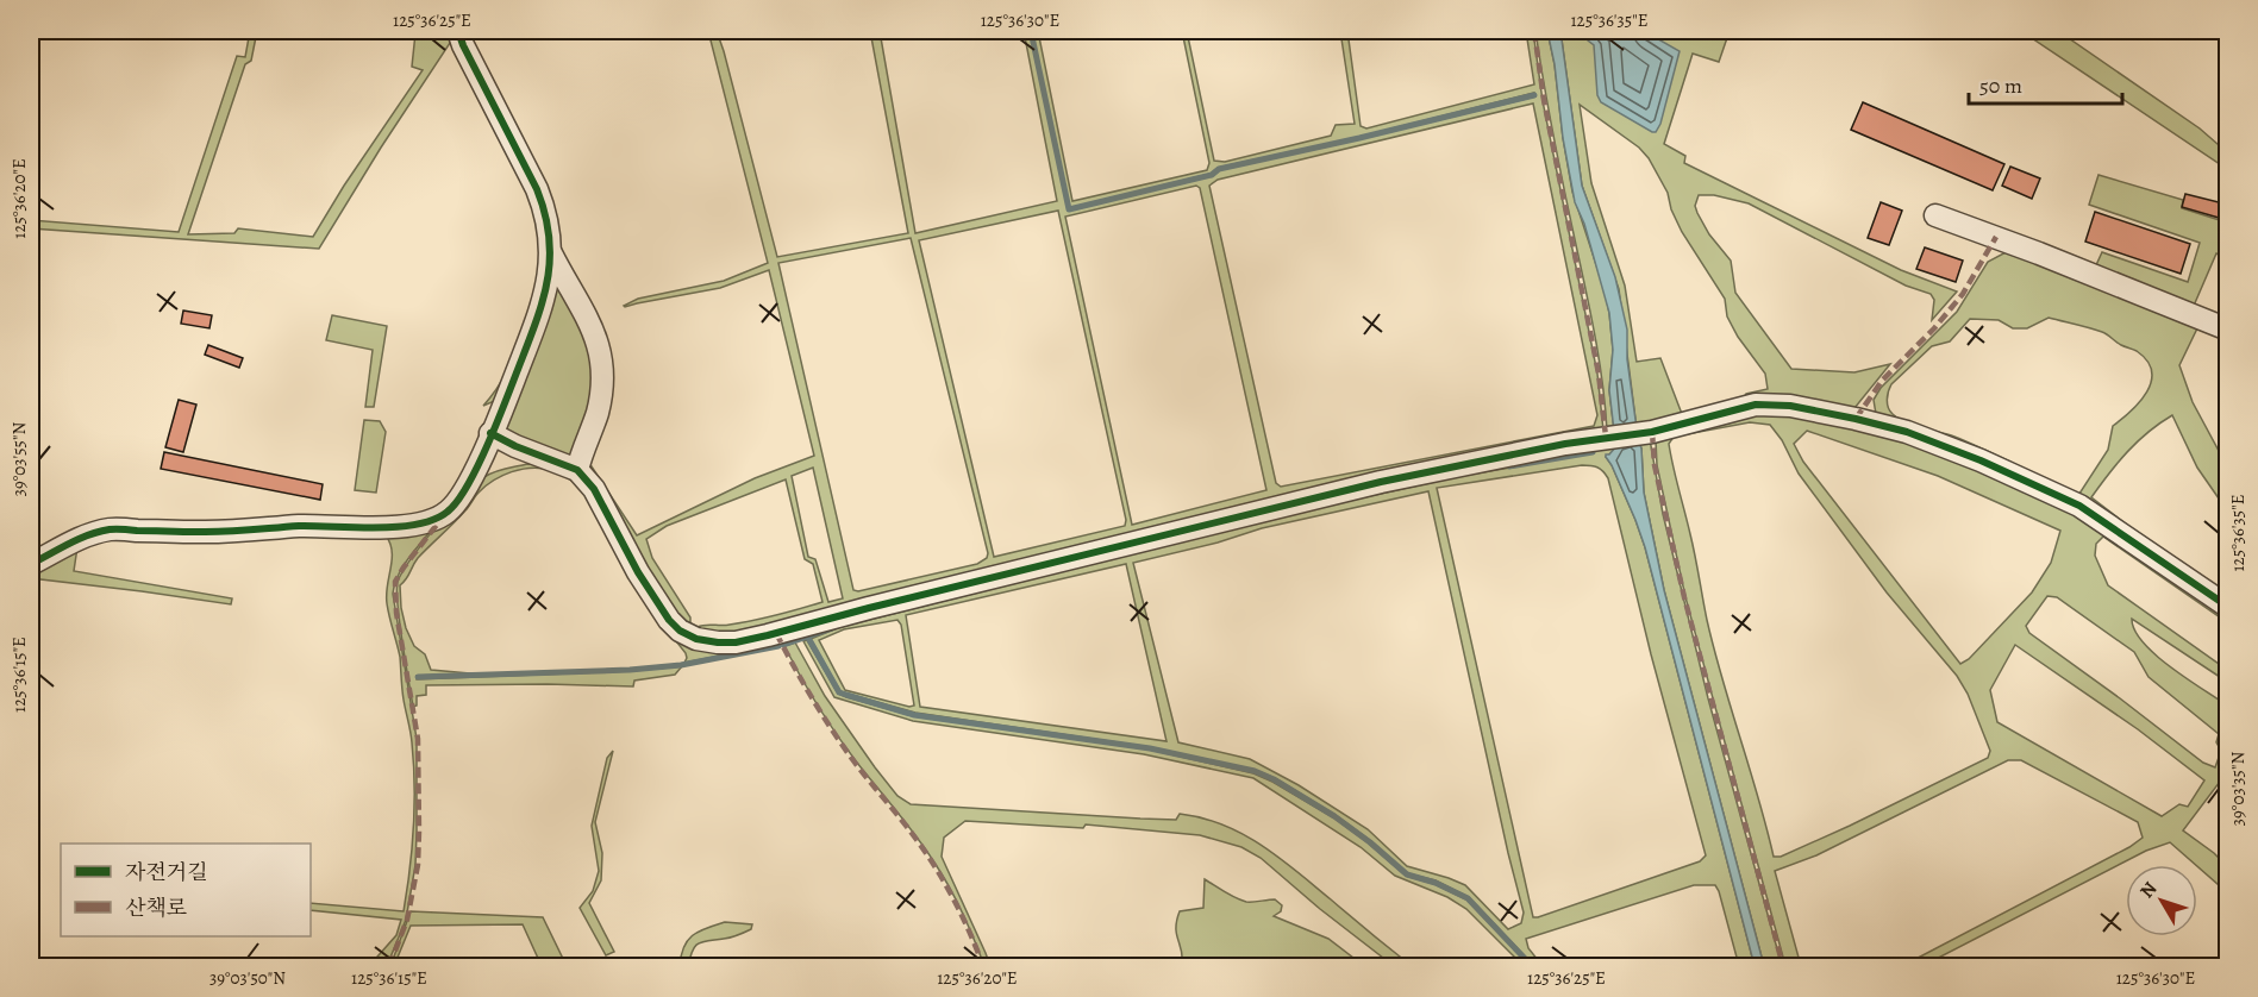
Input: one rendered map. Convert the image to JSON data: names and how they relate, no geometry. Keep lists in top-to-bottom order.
{
  "legend": ["자전거길", "산책로"],
  "scale_bar": "50 m",
  "north": "top left",
  "coordinates": [
    "125°36'25\"E",
    "125°36'30\"E",
    "125°36'35\"E",
    "125°36'20\"E",
    "39°03'55\"N",
    "125°36'15\"E",
    "39°03'35\"N",
    "39°03'50\"N"
  ]
}
